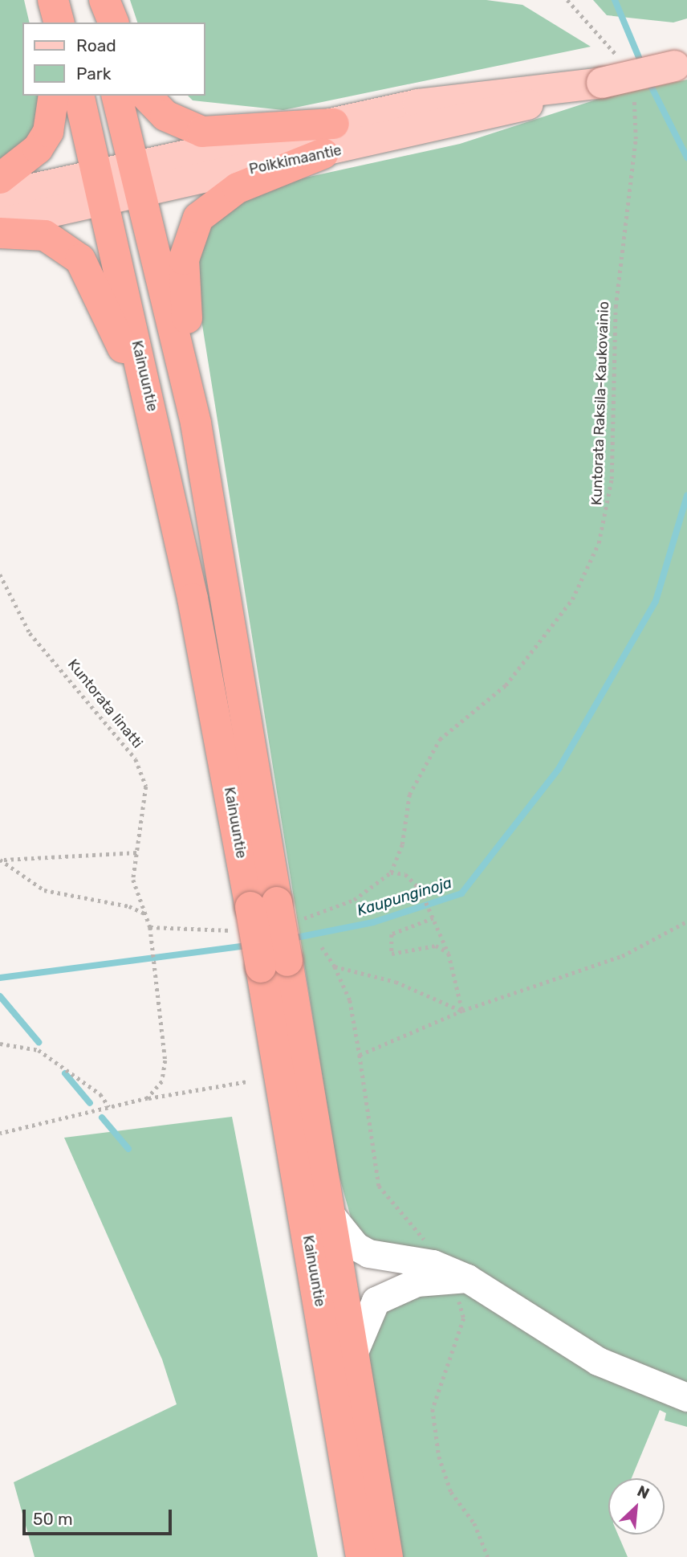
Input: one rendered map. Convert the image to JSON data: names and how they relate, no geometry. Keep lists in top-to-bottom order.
{
  "streets": {
    "highway": ["Kainuuntie"],
    "main road": ["Poikkimaantie"],
    "path": ["Kuntorata Raksila-Kaukovainio", "Kuntorata Iinatti"]
  },
  "crossings": [
    ["Poikkimaantie", "Kainuuntie"]
  ],
  "water": ["Kaupunginoja"],
  "legend": ["Road", "Park"],
  "scale_bar": "50 m",
  "north": "top right"
}
